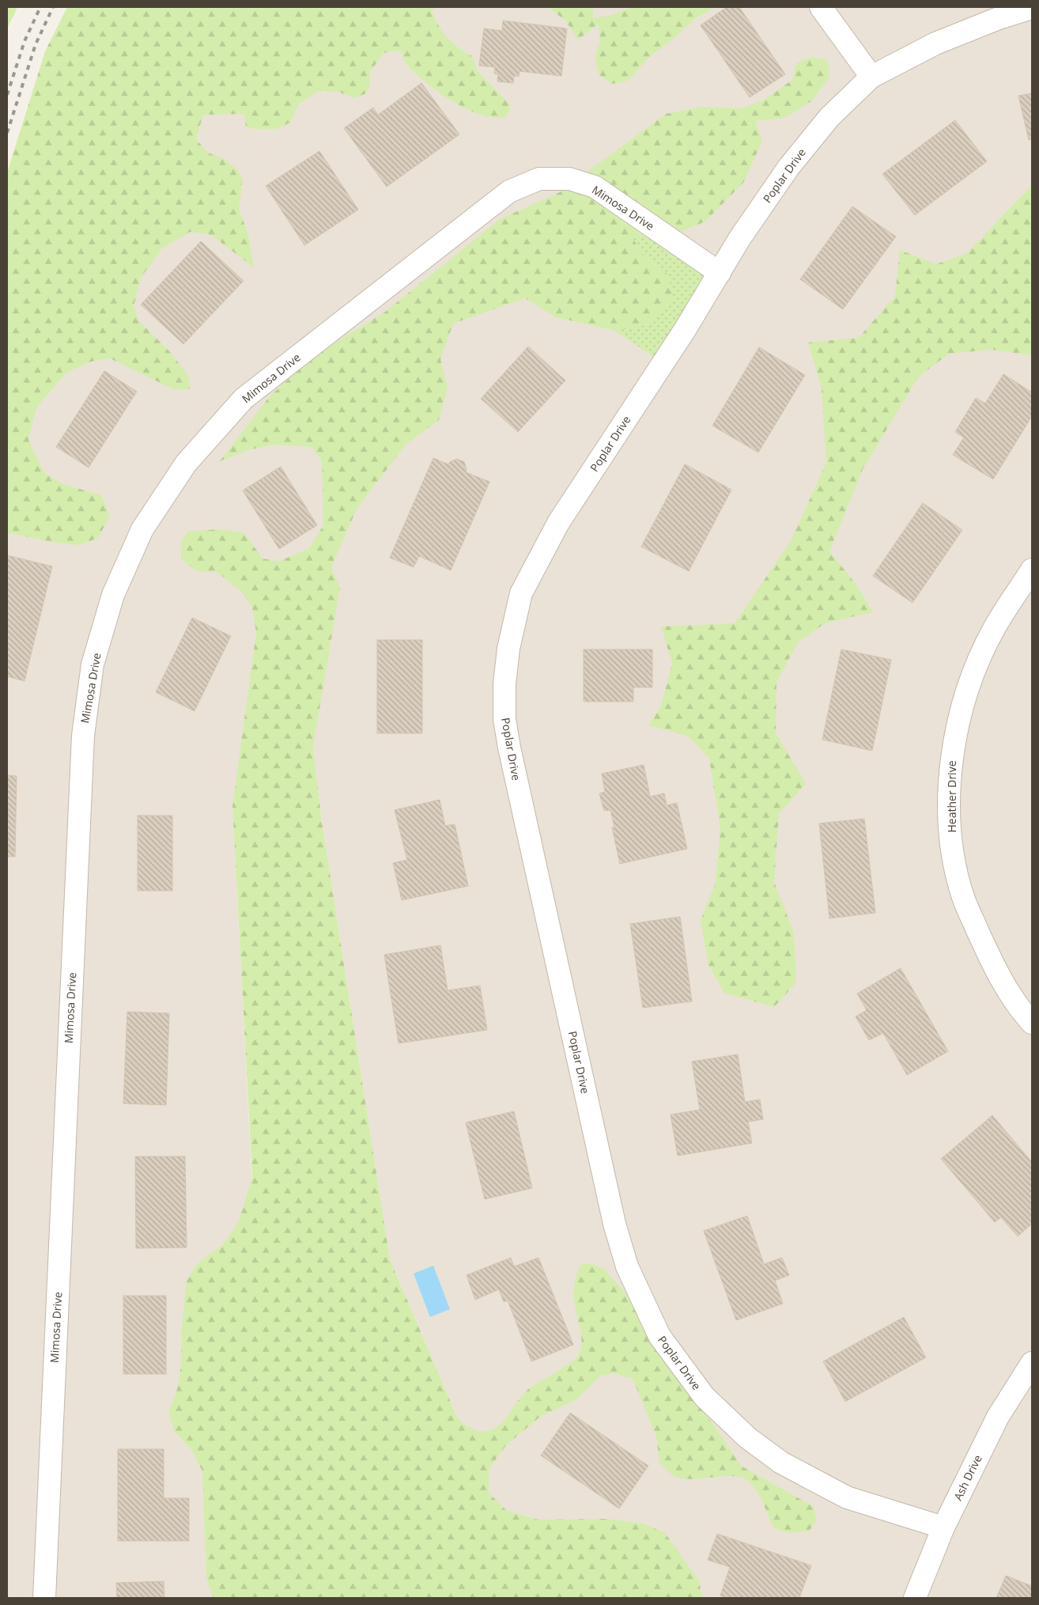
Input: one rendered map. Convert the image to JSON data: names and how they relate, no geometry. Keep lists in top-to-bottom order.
{
  "streets": {
    "street": [
      "Poplar Drive",
      "Mimosa Drive",
      "Heather Drive",
      "Ash Drive"
    ]
  },
  "crossings": [
    ["Poplar Drive", "Mimosa Drive"],
    ["Poplar Drive", "Ash Drive"]
  ]
}
